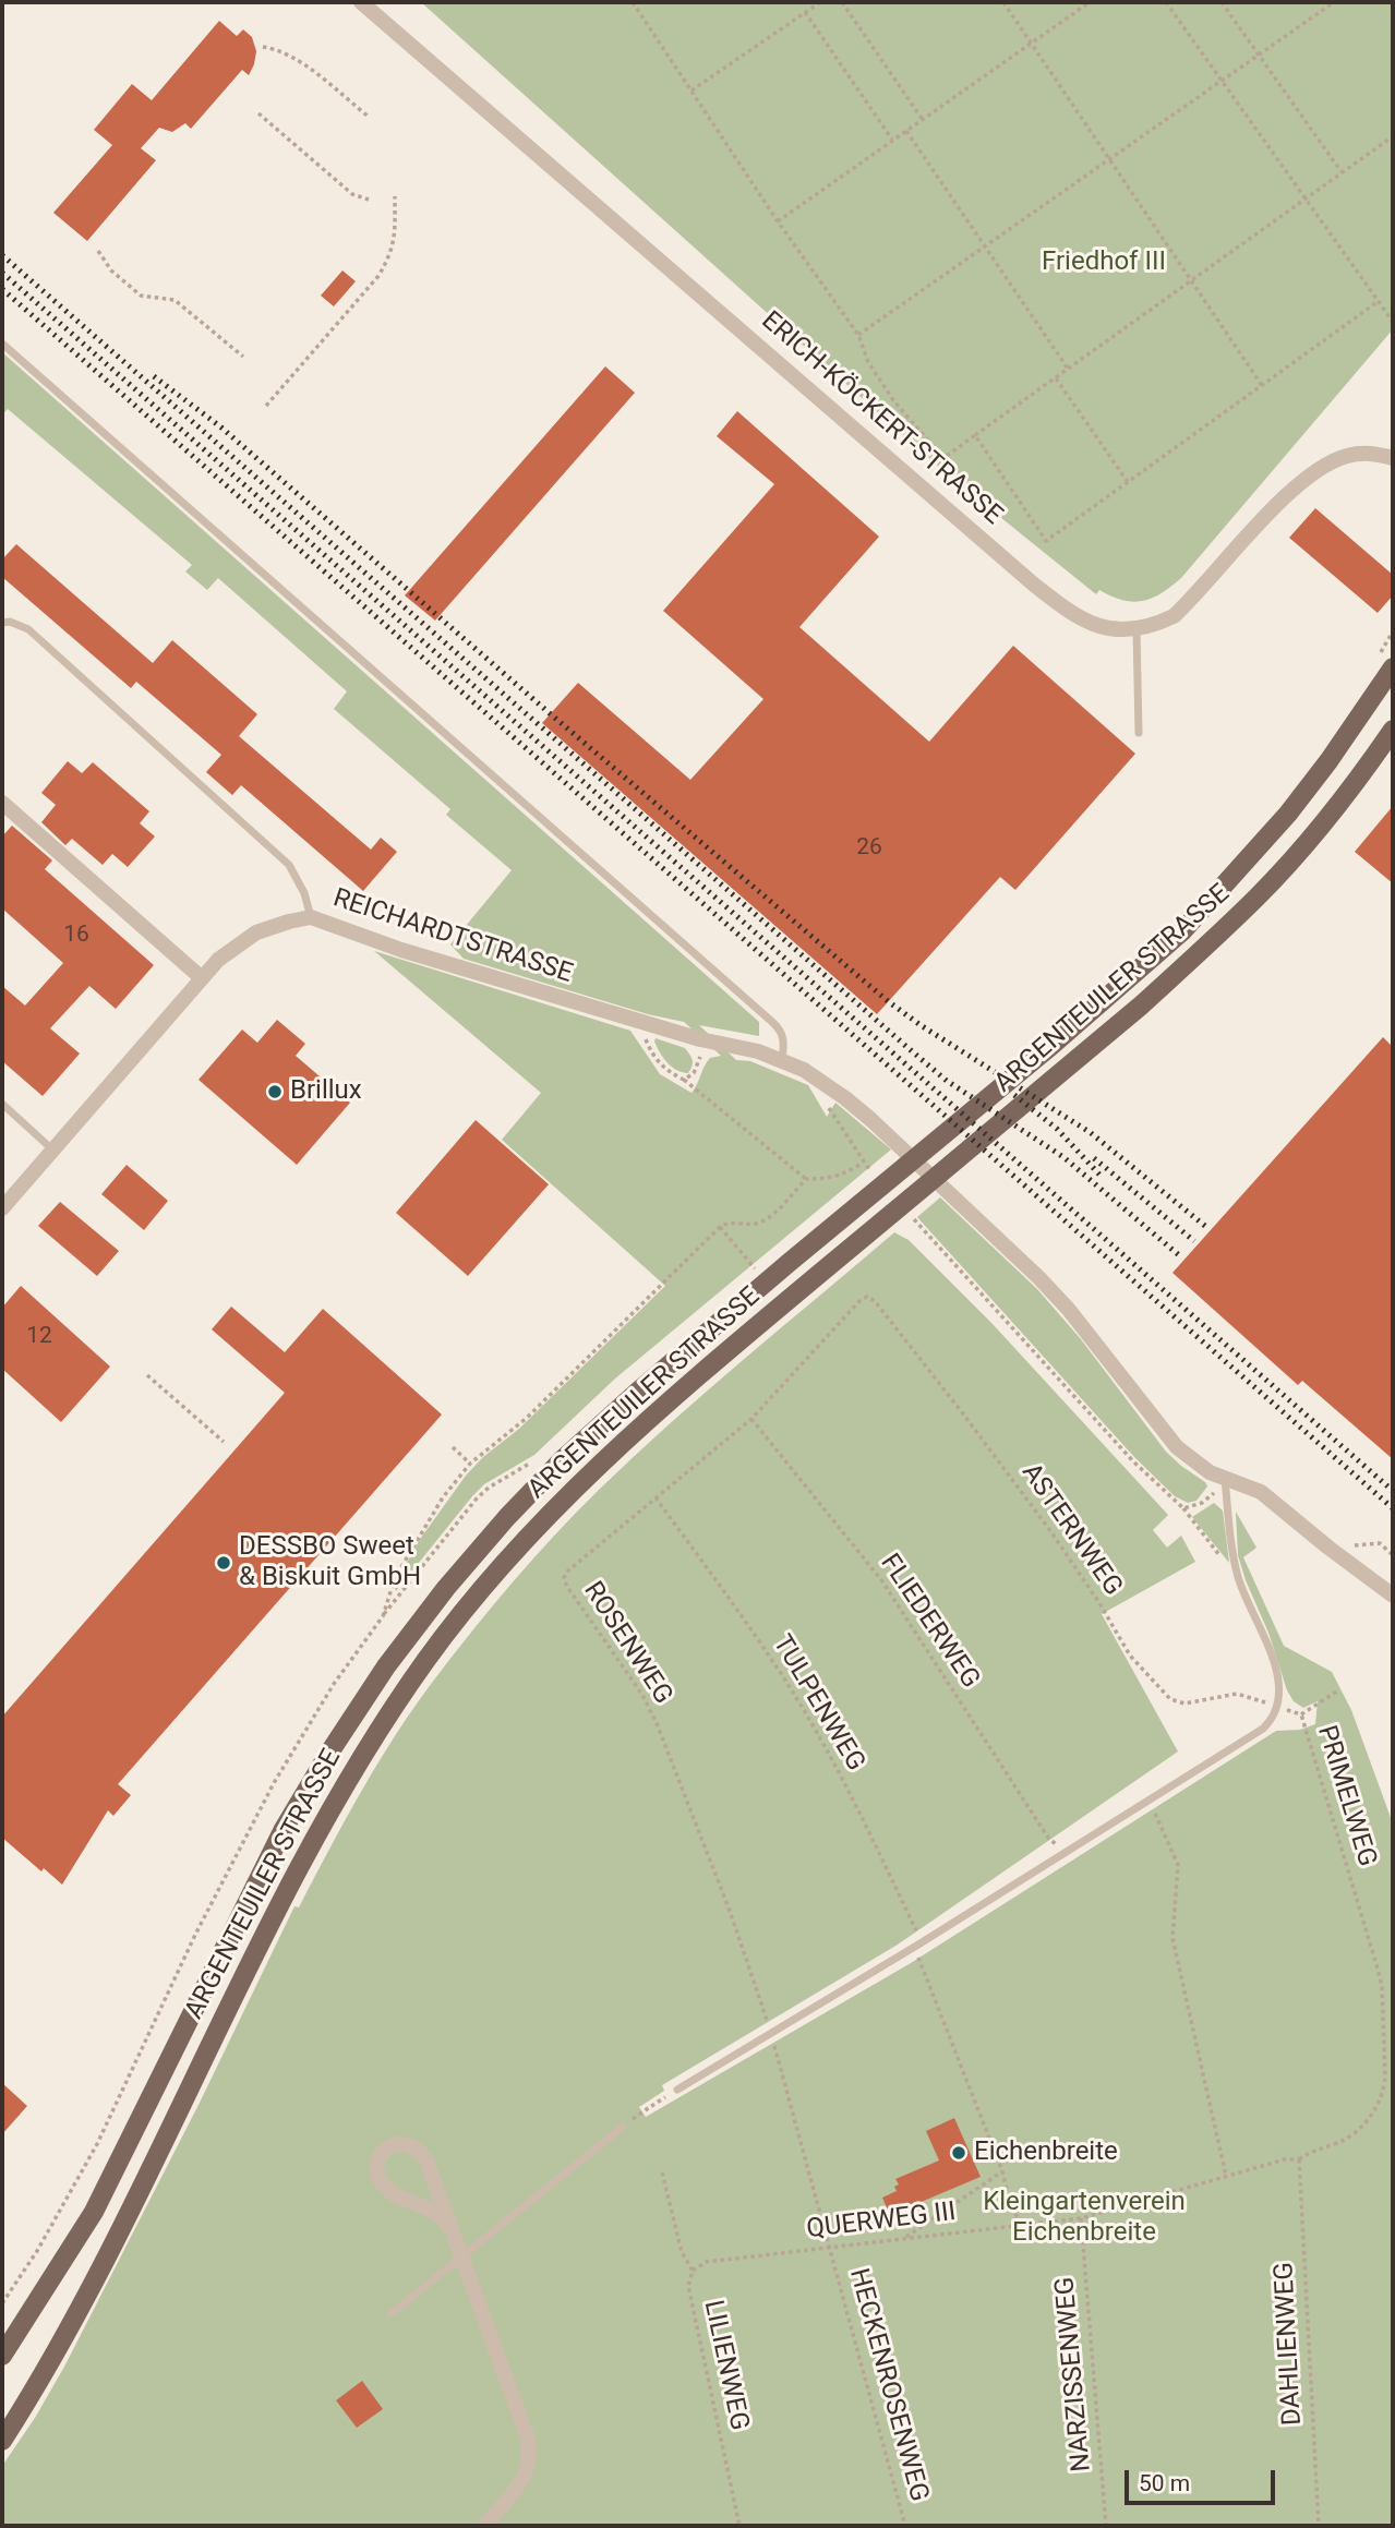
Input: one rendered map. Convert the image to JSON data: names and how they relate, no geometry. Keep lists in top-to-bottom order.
{
  "streets": {
    "main road": ["ARGENTEUILER STRASSE"],
    "street": ["ERICH-KÖCKERT-STRASSE", "REICHARDTSTRASSE"],
    "path": [
      "ASTERNWEG",
      "FLIEDERWEG",
      "ROSENWEG",
      "TULPENWEG",
      "PRIMELWEG",
      "QUERWEG III",
      "DAHLIENWEG",
      "LILIENWEG",
      "NARZISSENWEG",
      "HECKENROSENWEG"
    ]
  },
  "crossings": [
    ["ASTERNWEG", "ROSENWEG"],
    ["FLIEDERWEG", "ROSENWEG"],
    ["ROSENWEG", "TULPENWEG"],
    ["ROSENWEG", "HECKENROSENWEG"],
    ["TULPENWEG", "QUERWEG III"],
    ["PRIMELWEG", "QUERWEG III"],
    ["PRIMELWEG", "DAHLIENWEG"],
    ["QUERWEG III", "DAHLIENWEG"],
    ["QUERWEG III", "LILIENWEG"],
    ["QUERWEG III", "NARZISSENWEG"],
    ["QUERWEG III", "HECKENROSENWEG"]
  ],
  "parks": ["Friedhof III", "Kleingartenverein Eichenbreite"],
  "places": ["Brillux", "DESSBO Sweet & Biskuit GmbH", "Eichenbreite"],
  "house_numbers": ["26", "16", "12"],
  "scale_bar": "50 m"
}
